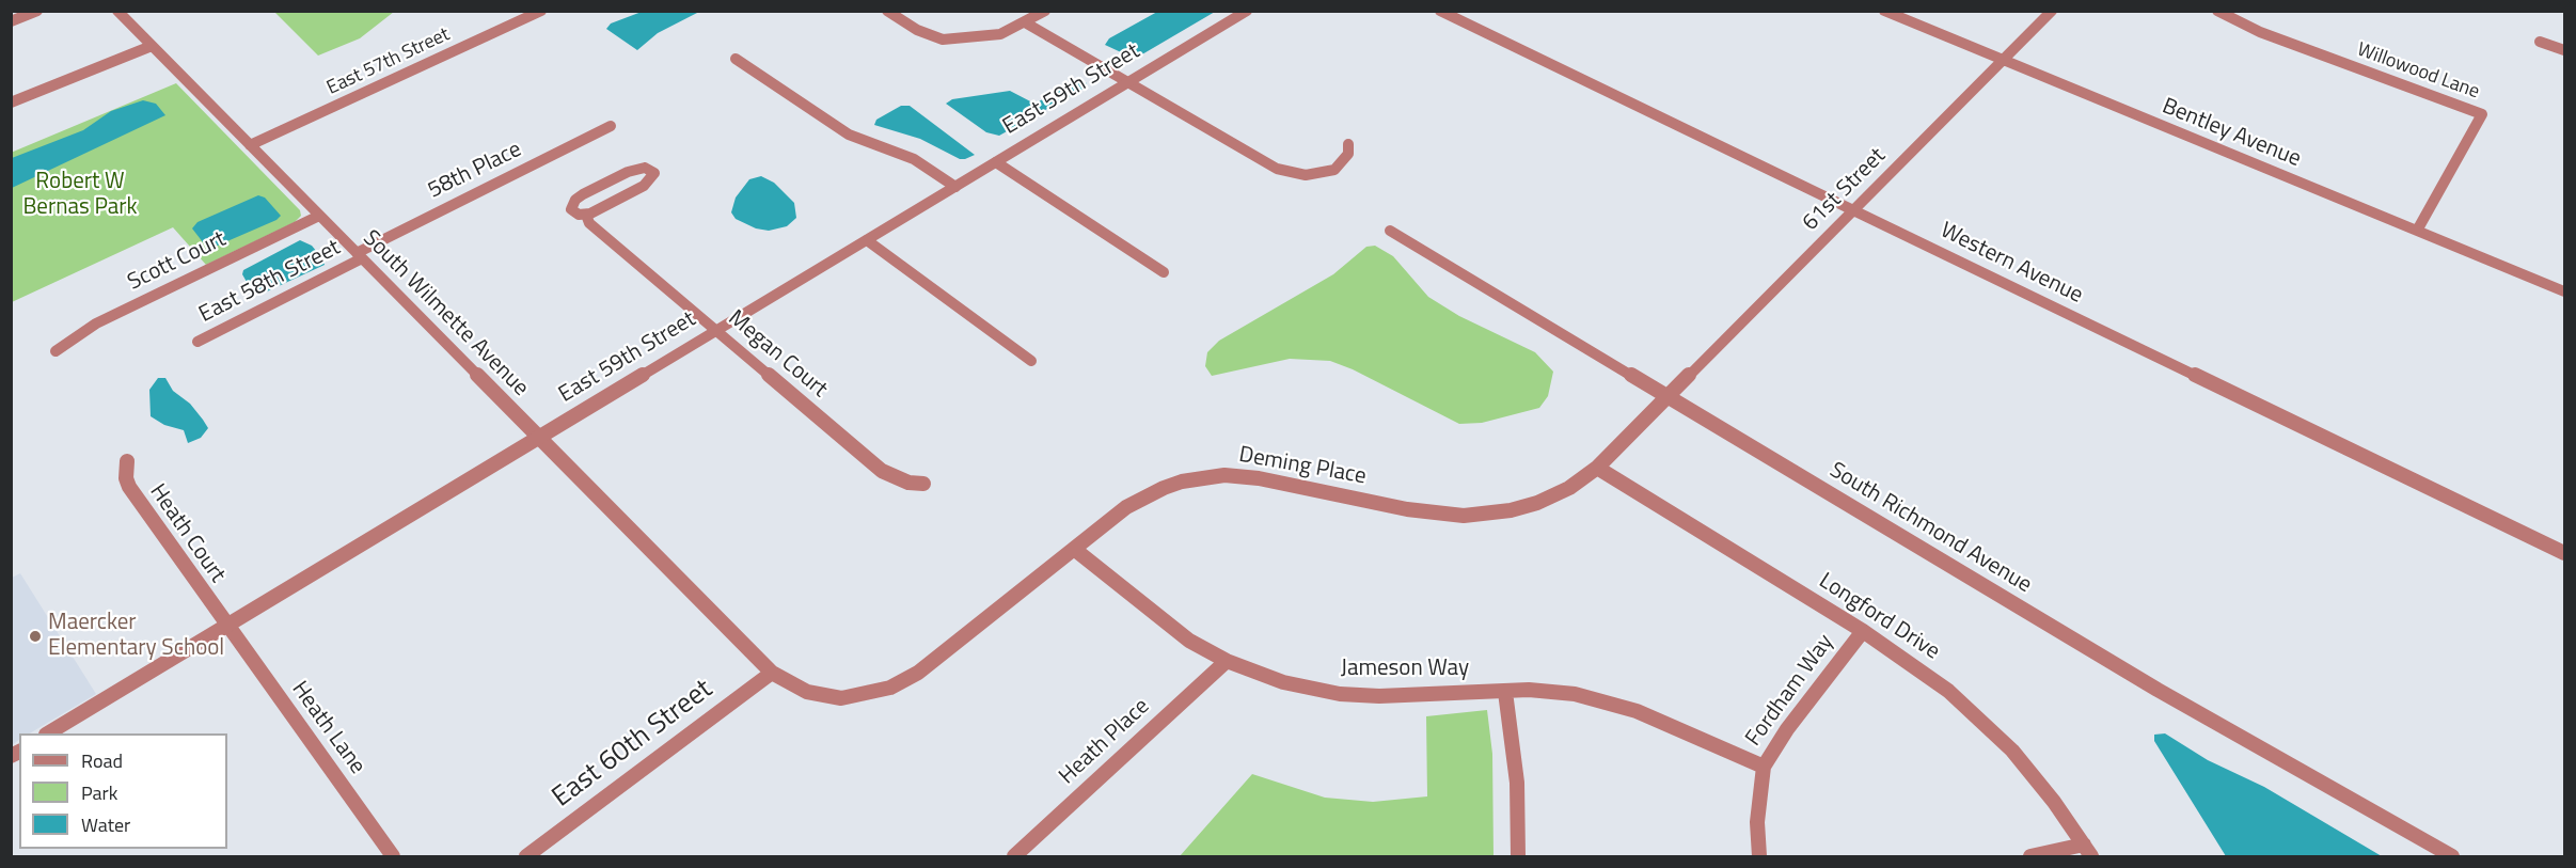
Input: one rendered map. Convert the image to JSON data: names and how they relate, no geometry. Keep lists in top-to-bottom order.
{
  "streets": {
    "street": [
      "East 57th Street",
      "Willowood Lane",
      "East 59th Street",
      "Bentley Avenue",
      "58th Place",
      "61st Street",
      "Scott Court",
      "Western Avenue",
      "East 58th Street",
      "South Wilmette Avenue",
      "Megan Court",
      "Deming Place",
      "South Richmond Avenue",
      "Heath Court",
      "Longford Drive",
      "Jameson Way",
      "Fordham Way",
      "Heath Lane",
      "Heath Place",
      "East 60th Street"
    ]
  },
  "crossings": [
    ["East 57th Street", "South Wilmette Avenue"],
    ["Willowood Lane", "Bentley Avenue"],
    ["East 59th Street", "South Wilmette Avenue"],
    ["East 59th Street", "Megan Court"],
    ["East 59th Street", "Heath Court"],
    ["East 59th Street", "Heath Lane"],
    ["Bentley Avenue", "61st Street"],
    ["58th Place", "East 58th Street"],
    ["58th Place", "South Wilmette Avenue"],
    ["61st Street", "Western Avenue"],
    ["61st Street", "Deming Place"],
    ["61st Street", "South Richmond Avenue"],
    ["Scott Court", "South Wilmette Avenue"],
    ["East 58th Street", "South Wilmette Avenue"],
    ["South Wilmette Avenue", "Deming Place"],
    ["South Wilmette Avenue", "East 60th Street"],
    ["Deming Place", "South Richmond Avenue"],
    ["Deming Place", "Longford Drive"],
    ["Deming Place", "Jameson Way"],
    ["Deming Place", "East 60th Street"],
    ["Heath Court", "Heath Lane"],
    ["Longford Drive", "Fordham Way"],
    ["Jameson Way", "Fordham Way"],
    ["Jameson Way", "Heath Place"]
  ],
  "parks": ["Robert W Bernas Park"],
  "places": ["Maercker Elementary School"],
  "legend": ["Road", "Park", "Water"]
}
